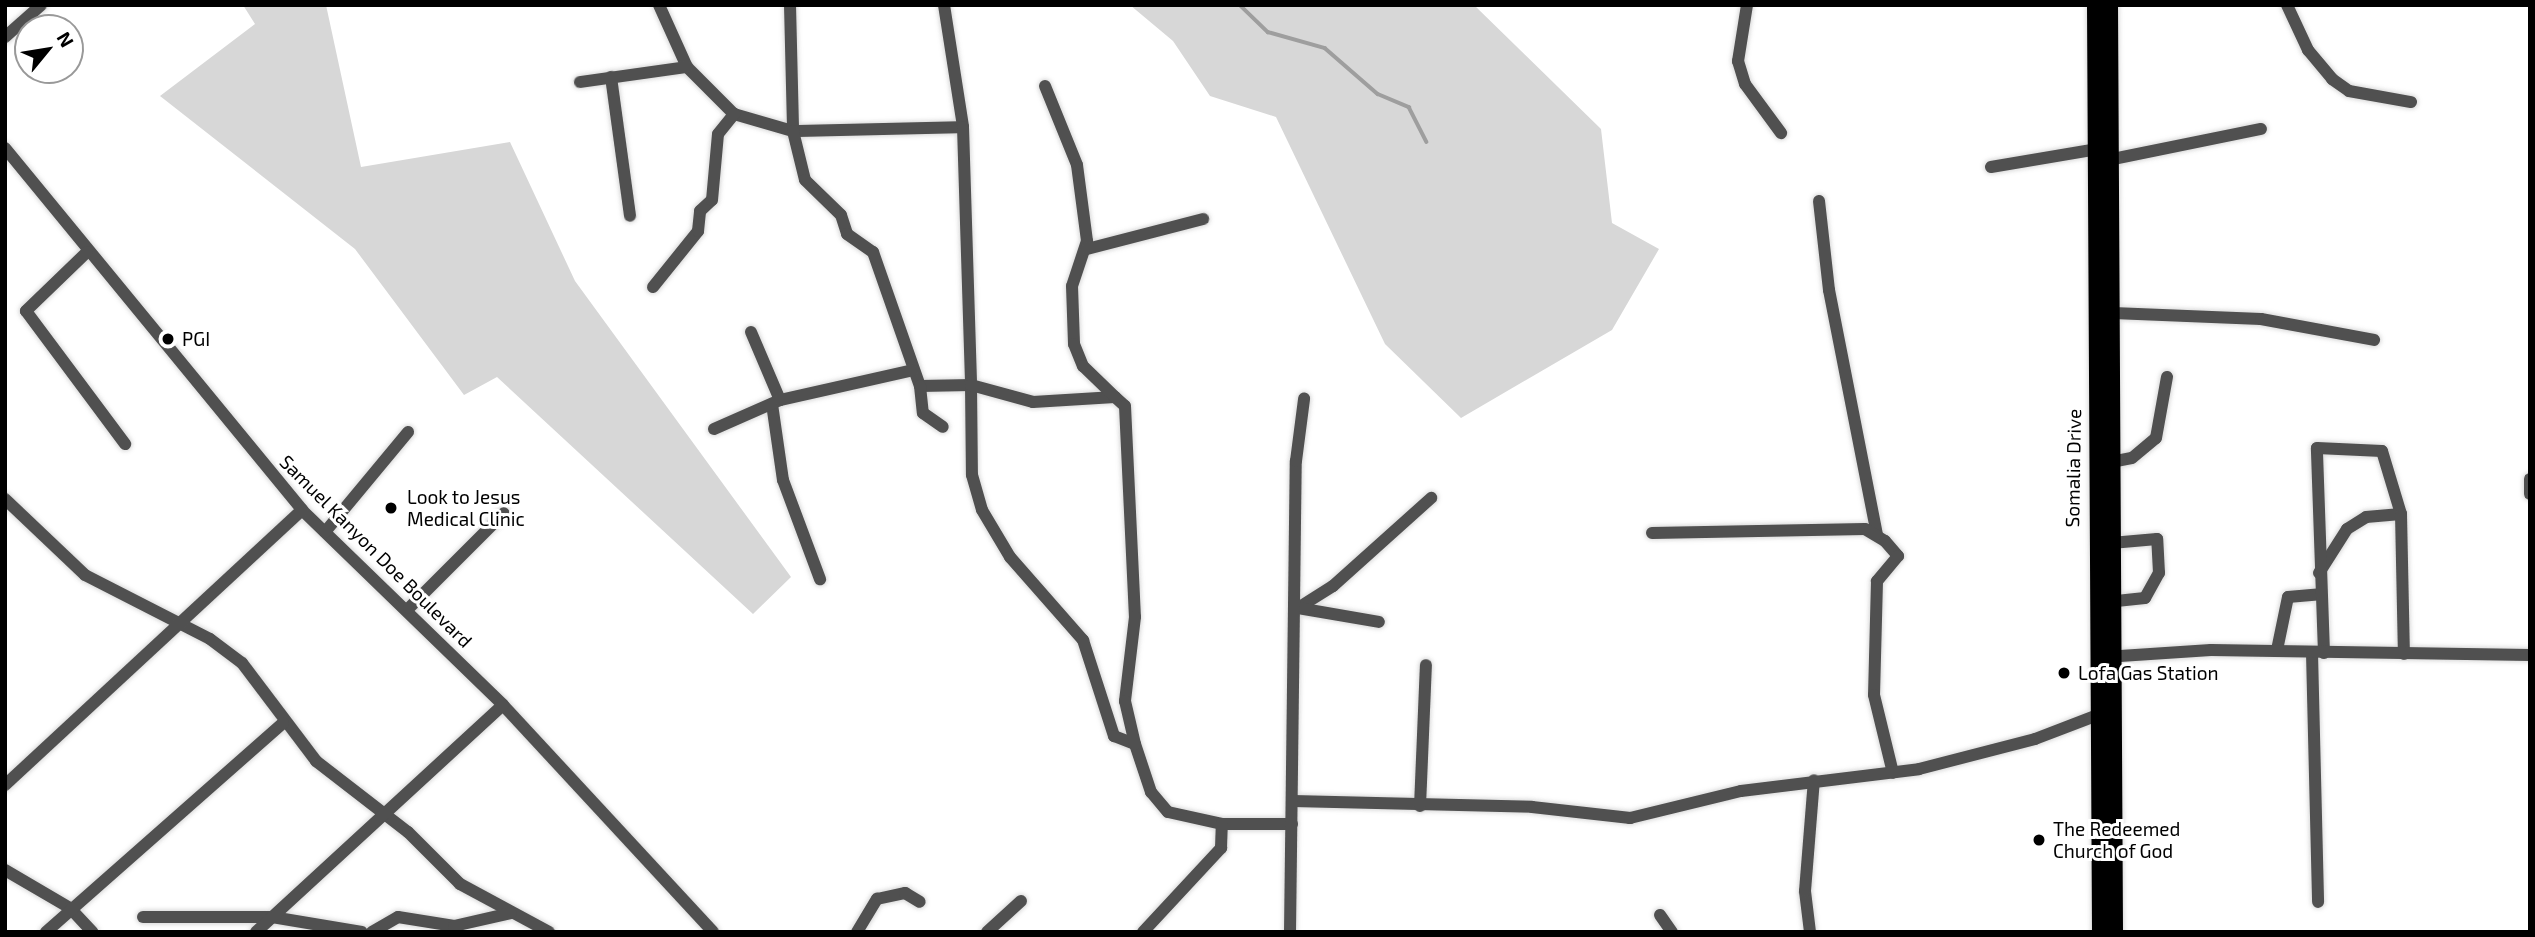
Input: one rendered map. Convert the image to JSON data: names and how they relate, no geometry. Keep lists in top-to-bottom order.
{
  "streets": {
    "main road": ["Somalia Drive"],
    "street": ["Samuel Kanyon Doe Boulevard"]
  },
  "places": [
    "PGI",
    "Look to Jesus Medical Clinic",
    "Lofa Gas Station",
    "The Redeemed Church of God"
  ],
  "north": "top right"
}
